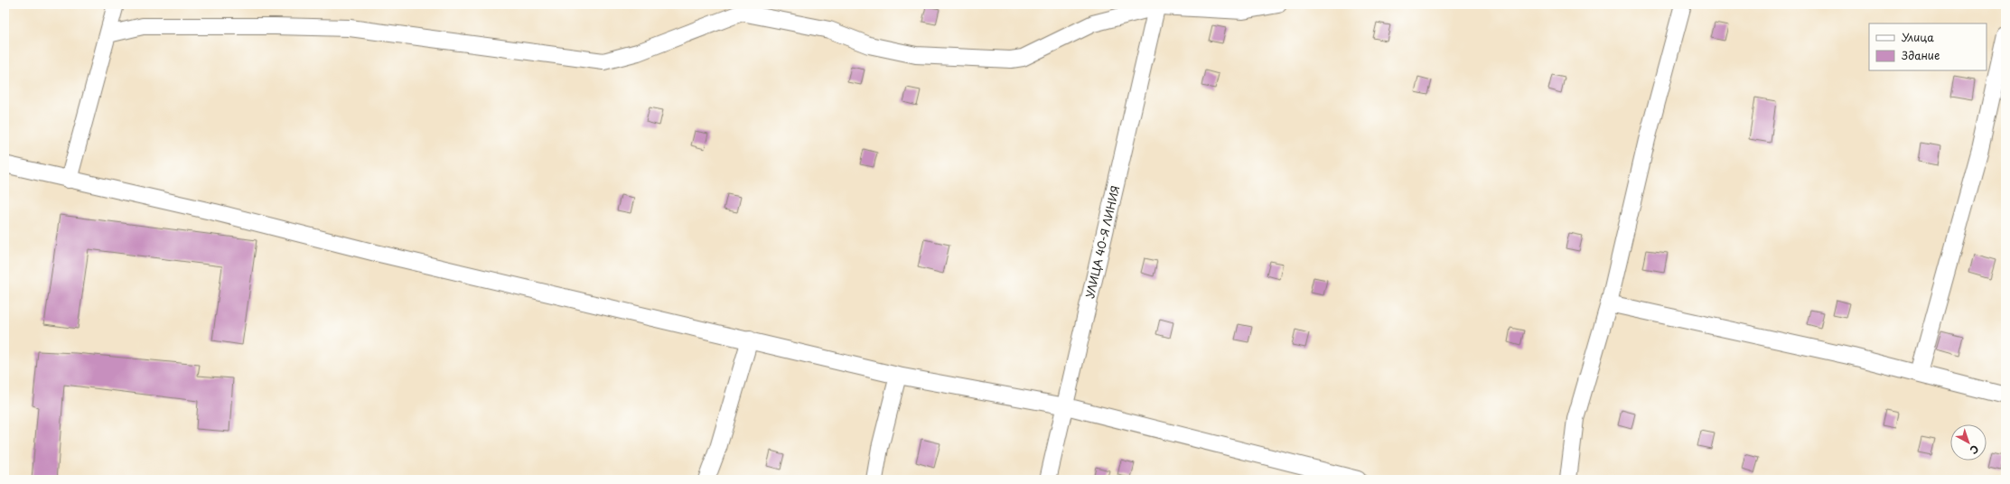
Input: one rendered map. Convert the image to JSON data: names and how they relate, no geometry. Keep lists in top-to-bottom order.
{
  "streets": {
    "street": ["УЛИЦА 40-Я ЛИНИЯ"]
  },
  "legend": ["Улица", "Здание"],
  "north": "bottom right"
}
